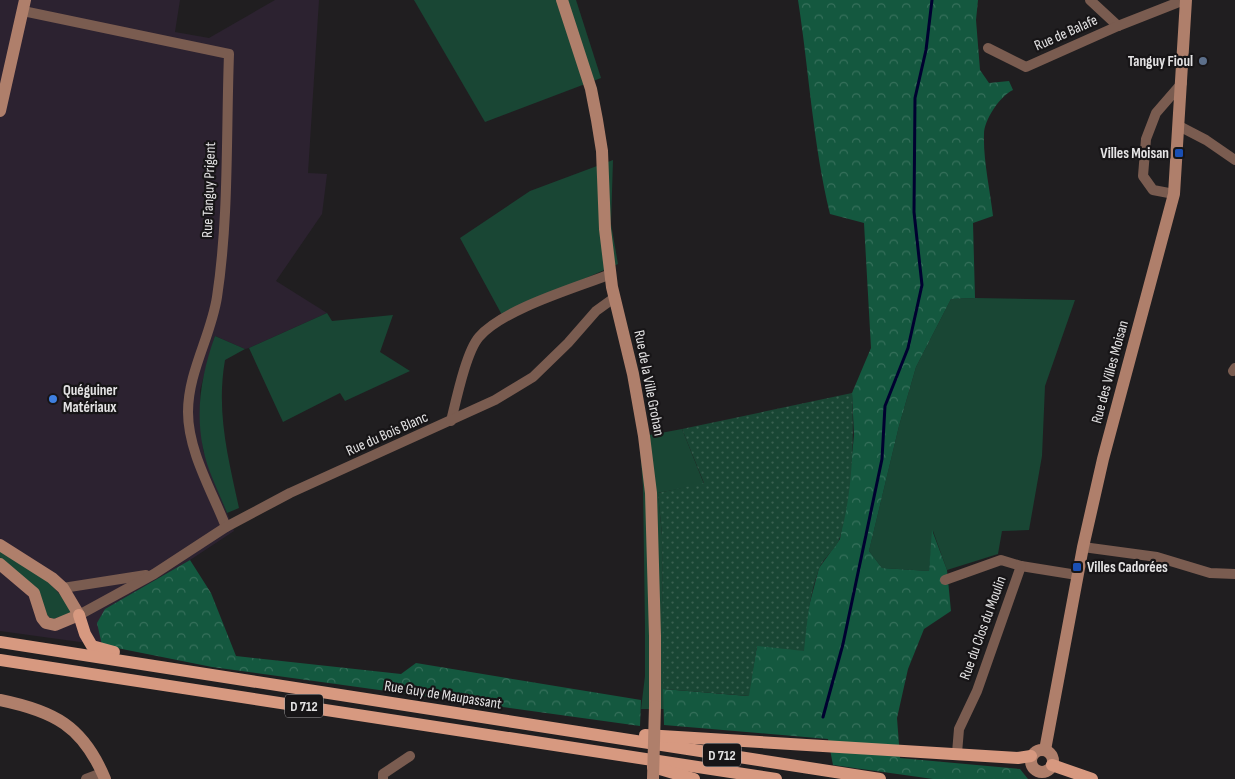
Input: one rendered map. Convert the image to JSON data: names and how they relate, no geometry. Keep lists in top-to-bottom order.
{
  "streets": {
    "main road": ["Rue Guy de Maupassant", "D 712"],
    "street": [
      "Rue de Balafe",
      "Rue Tanguy Prigent",
      "Rue des Villes Moisan",
      "Rue de la Ville Grohan",
      "Rue du Bois Blanc",
      "Rue du Clos du Moulin"
    ]
  },
  "crossings": [
    ["Rue de Balafe", "Rue des Villes Moisan"],
    ["Rue Tanguy Prigent", "Rue du Bois Blanc"],
    ["Rue des Villes Moisan", "Rue du Clos du Moulin"],
    ["Rue de la Ville Grohan", "Rue du Bois Blanc"]
  ],
  "places": {
    "other": ["Tanguy Fioul", "Quéguiner Matériaux"],
    "transit": ["Villes Moisan", "Villes Cadorées"]
  }
}
